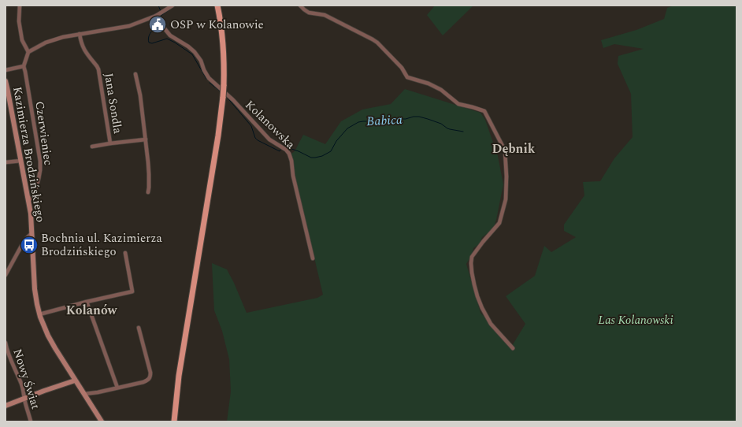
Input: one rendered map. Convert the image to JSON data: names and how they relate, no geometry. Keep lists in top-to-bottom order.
{
  "streets": {
    "main road": ["Kazimierza Brodzińskiego"],
    "street": [
      "Jana Sondla",
      "Kolanowska",
      "Czerwieniec",
      "Nowy Świat"
    ]
  },
  "crossings": [
    ["Czerwieniec", "Kazimierza Brodzińskiego"]
  ],
  "districts": ["Dębnik", "Kolanów"],
  "water": ["Babica"],
  "parks": ["Las Kolanowski"],
  "places": {
    "public building": ["OSP w Kolanowie"],
    "bus stop": ["Bochnia ul. Kazimierza Brodzińskiego"]
  }
}
